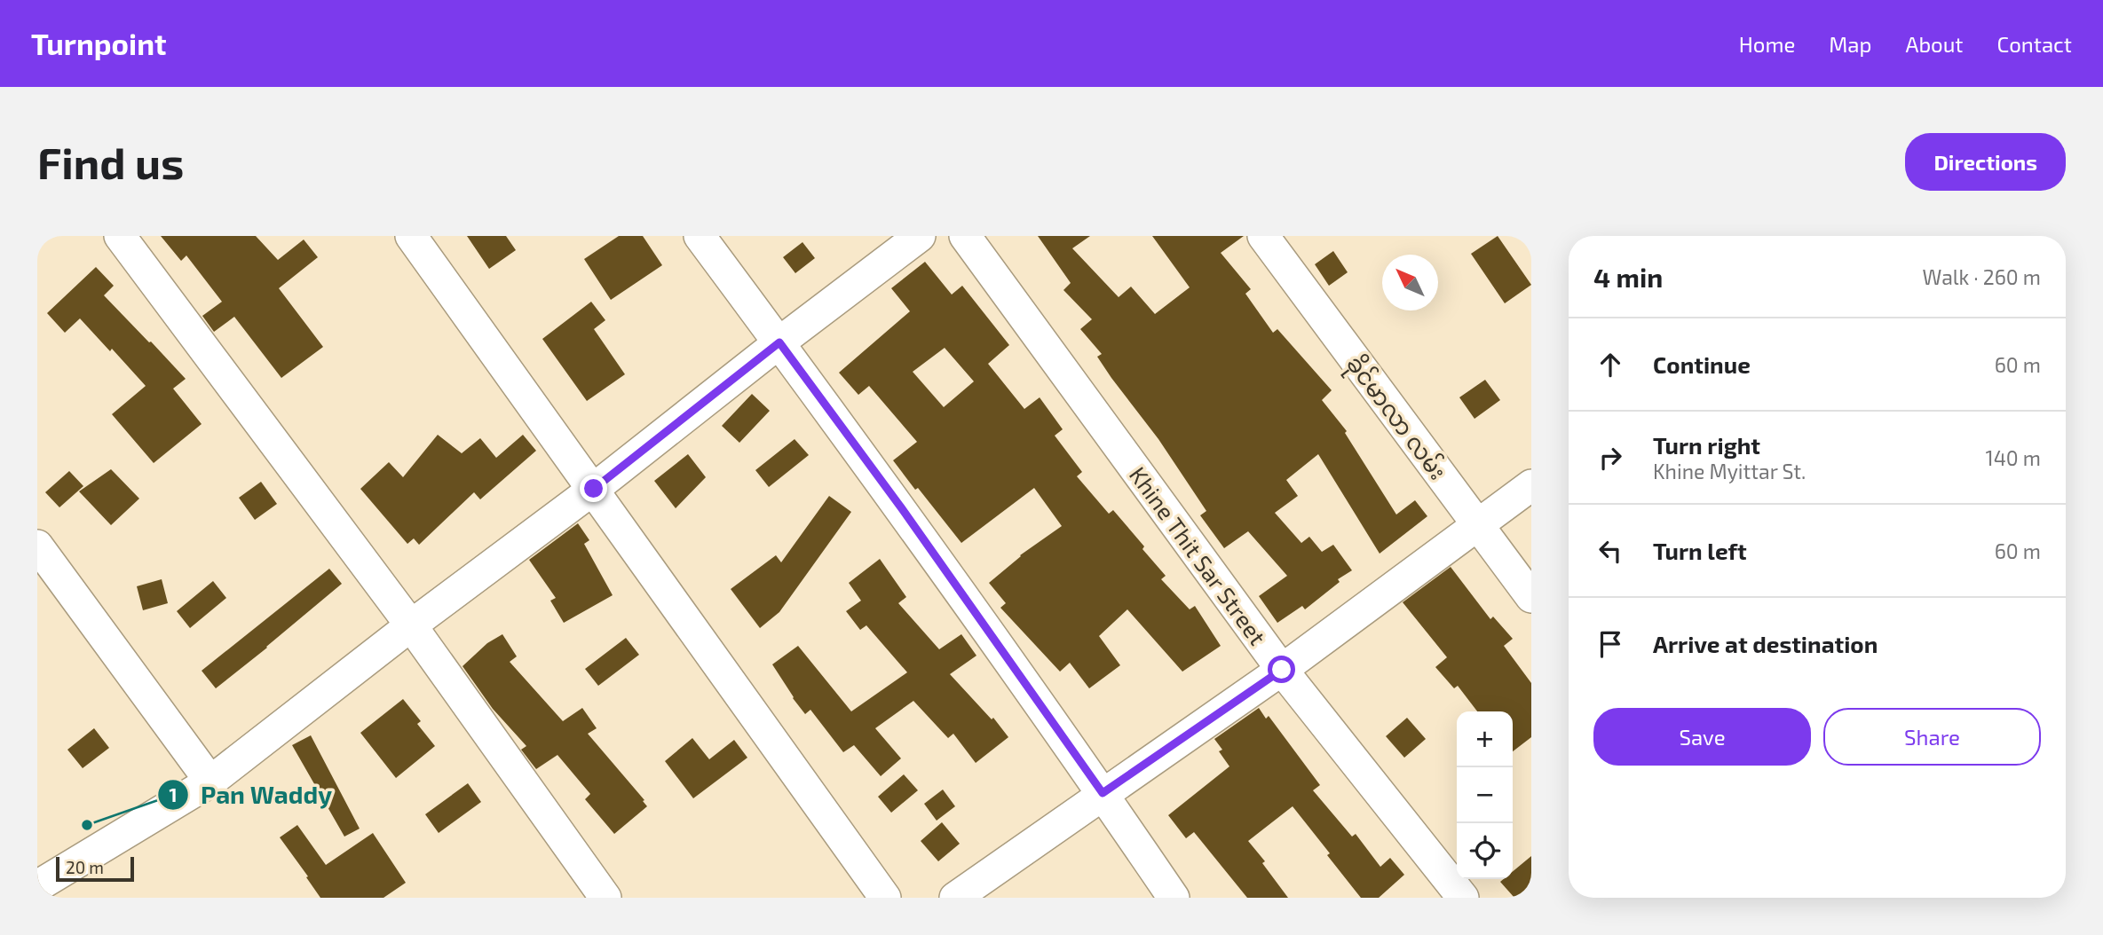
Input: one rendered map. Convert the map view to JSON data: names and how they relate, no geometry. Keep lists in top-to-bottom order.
{
  "streets": {
    "street": ["ခိုင်မာလာ လမ်း", "Khine Thit Sar Street"]
  },
  "places": ["Pan Waddy"],
  "scale_bar": "20 m",
  "north": "top left",
  "page": {
    "header": "Turnpoint",
    "nav": [
      "Home",
      "Map",
      "About",
      "Contact"
    ],
    "buttons": [
      "Directions",
      ["Save", "Share"]
    ],
    "title": "Find us",
    "heading": ["4 min", "Walk · 260 m"],
    "list": [
      ["Continue", "60 m"],
      ["Turn right", "Khine Myittar St.", "140 m"],
      ["Turn left", "60 m"],
      "Arrive at destination"
    ],
    "map_buttons": ["+", "−"],
    "scale": "20 m"
  }
}
